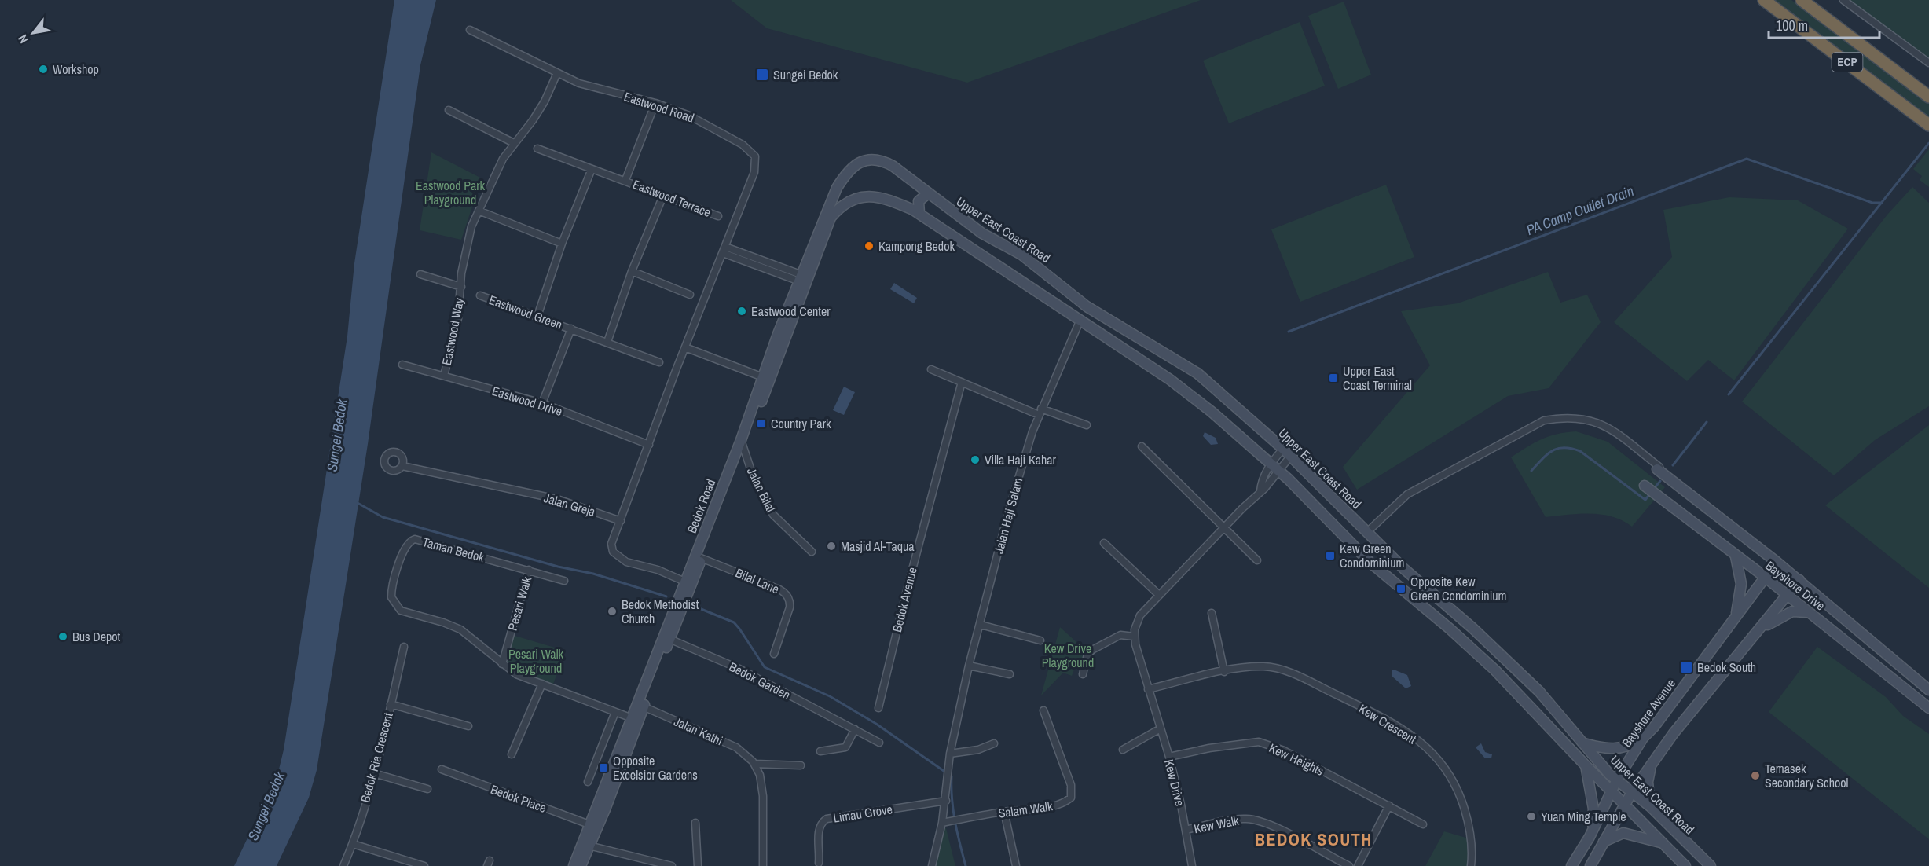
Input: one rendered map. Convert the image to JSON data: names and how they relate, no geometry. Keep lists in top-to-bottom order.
{
  "streets": {
    "highway": ["ECP"],
    "main road": [
      "Upper East Coast Road",
      "Bedok Road",
      "Bayshore Drive",
      "Bayshore Avenue"
    ],
    "street": [
      "Eastwood Road",
      "Eastwood Terrace",
      "Eastwood Green",
      "Eastwood Way",
      "Eastwood Drive",
      "Jalan Bilal",
      "Jalan Greja",
      "Jalan Haji Salam",
      "Taman Bedok",
      "Bilal Lane",
      "Bedok Avenue",
      "Pesari Walk",
      "Bedok Garden",
      "Kew Crescent",
      "Jalan Kathi",
      "Bedok Ria Crescent",
      "Kew Heights",
      "Kew Drive",
      "Bedok Place",
      "Salam Walk",
      "Limau Grove",
      "Kew Walk"
    ]
  },
  "crossings": [
    ["Eastwood Road", "Eastwood Terrace"],
    ["Eastwood Road", "Eastwood Way"],
    ["Eastwood Road", "Eastwood Drive"],
    ["Eastwood Road", "Jalan Greja"],
    ["Upper East Coast Road", "Bedok Road"],
    ["Upper East Coast Road", "Jalan Haji Salam"],
    ["Upper East Coast Road", "Bayshore Avenue"],
    ["Eastwood Green", "Eastwood Drive"],
    ["Eastwood Way", "Eastwood Drive"],
    ["Jalan Bilal", "Bedok Road"],
    ["Bedok Road", "Taman Bedok"],
    ["Bedok Road", "Bilal Lane"],
    ["Bedok Road", "Bedok Garden"],
    ["Bedok Road", "Jalan Kathi"],
    ["Bedok Road", "Bedok Place"],
    ["Jalan Haji Salam", "Salam Walk"],
    ["Jalan Haji Salam", "Limau Grove"],
    ["Taman Bedok", "Pesari Walk"],
    ["Bayshore Drive", "Bayshore Avenue"],
    ["Kew Crescent", "Kew Drive"],
    ["Kew Heights", "Kew Drive"],
    ["Kew Drive", "Kew Walk"]
  ],
  "districts": ["BEDOK SOUTH"],
  "water": ["PA Camp Outlet Drain", "Sungei Bedok"],
  "parks": ["Eastwood Park Playground", "Kew Drive Playground", "Pesari Walk Playground"],
  "places": {
    "other": [
      "Workshop",
      "Kampong Bedok",
      "Eastwood Center",
      "Villa Haji Kahar",
      "Masjid Al-Taqua",
      "Bedok Methodist Church",
      "Bus Depot",
      "Temasek Secondary School",
      "Yuan Ming Temple"
    ],
    "transit": [
      "Sungei Bedok",
      "Upper East Coast Terminal",
      "Country Park",
      "Kew Green Condominium",
      "Opposite Kew Green Condominium",
      "Bedok South",
      "Opposite Excelsior Gardens"
    ]
  },
  "scale_bar": "100 m",
  "north": "bottom left"
}
